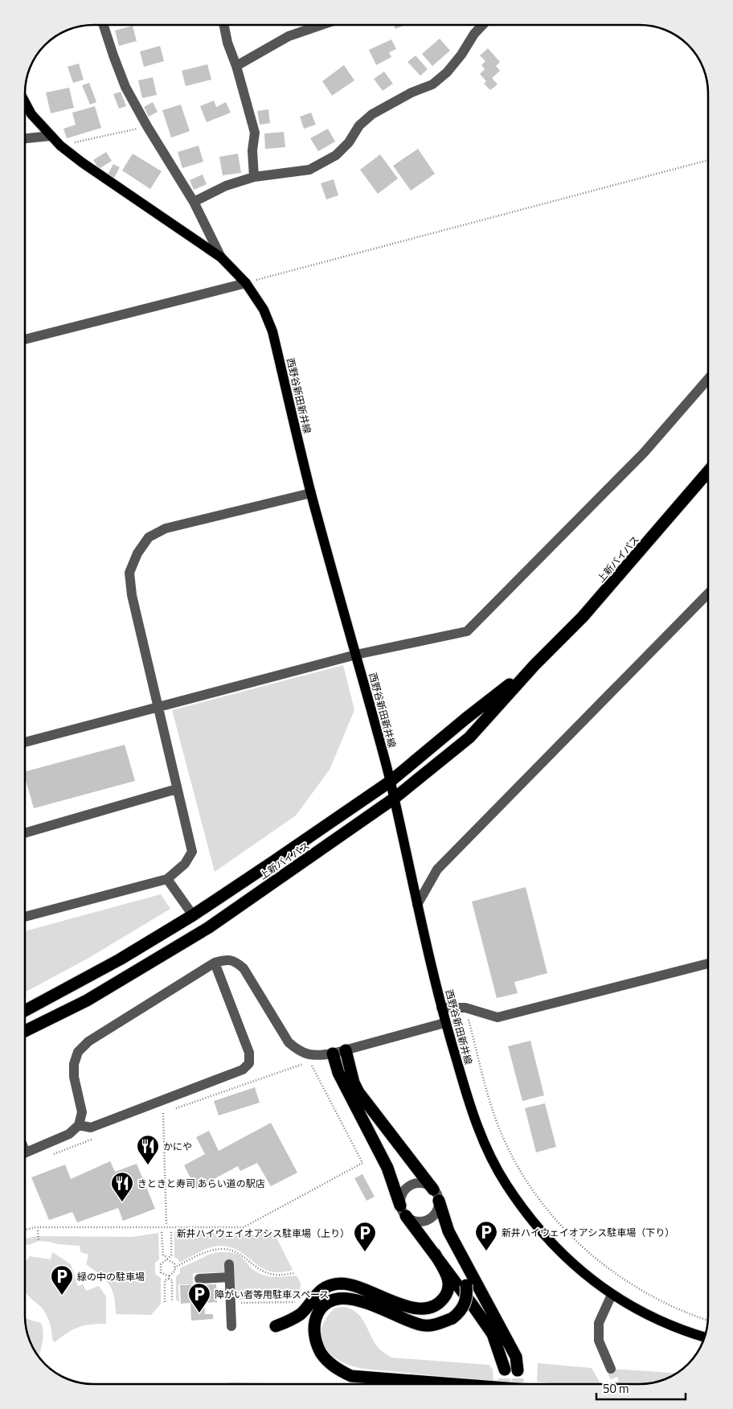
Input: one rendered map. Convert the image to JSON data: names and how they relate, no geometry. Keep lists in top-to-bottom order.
{
  "streets": {
    "highway": ["上新バイパス"],
    "main road": ["西野谷新田新井線"]
  },
  "crossings": [
    ["西野谷新田新井線", "上新バイパス"]
  ],
  "places": {
    "restaurant": ["かにや", "きときと寿司 あらい道の駅店"],
    "parking": [
      "新井ハイウェイオアシス駐車場（下り）",
      "新井ハイウェイオアシス駐車場（上り）",
      "緑の中の駐車場",
      "障がい者等用駐車スペース"
    ]
  },
  "scale_bar": "50 m"
}
